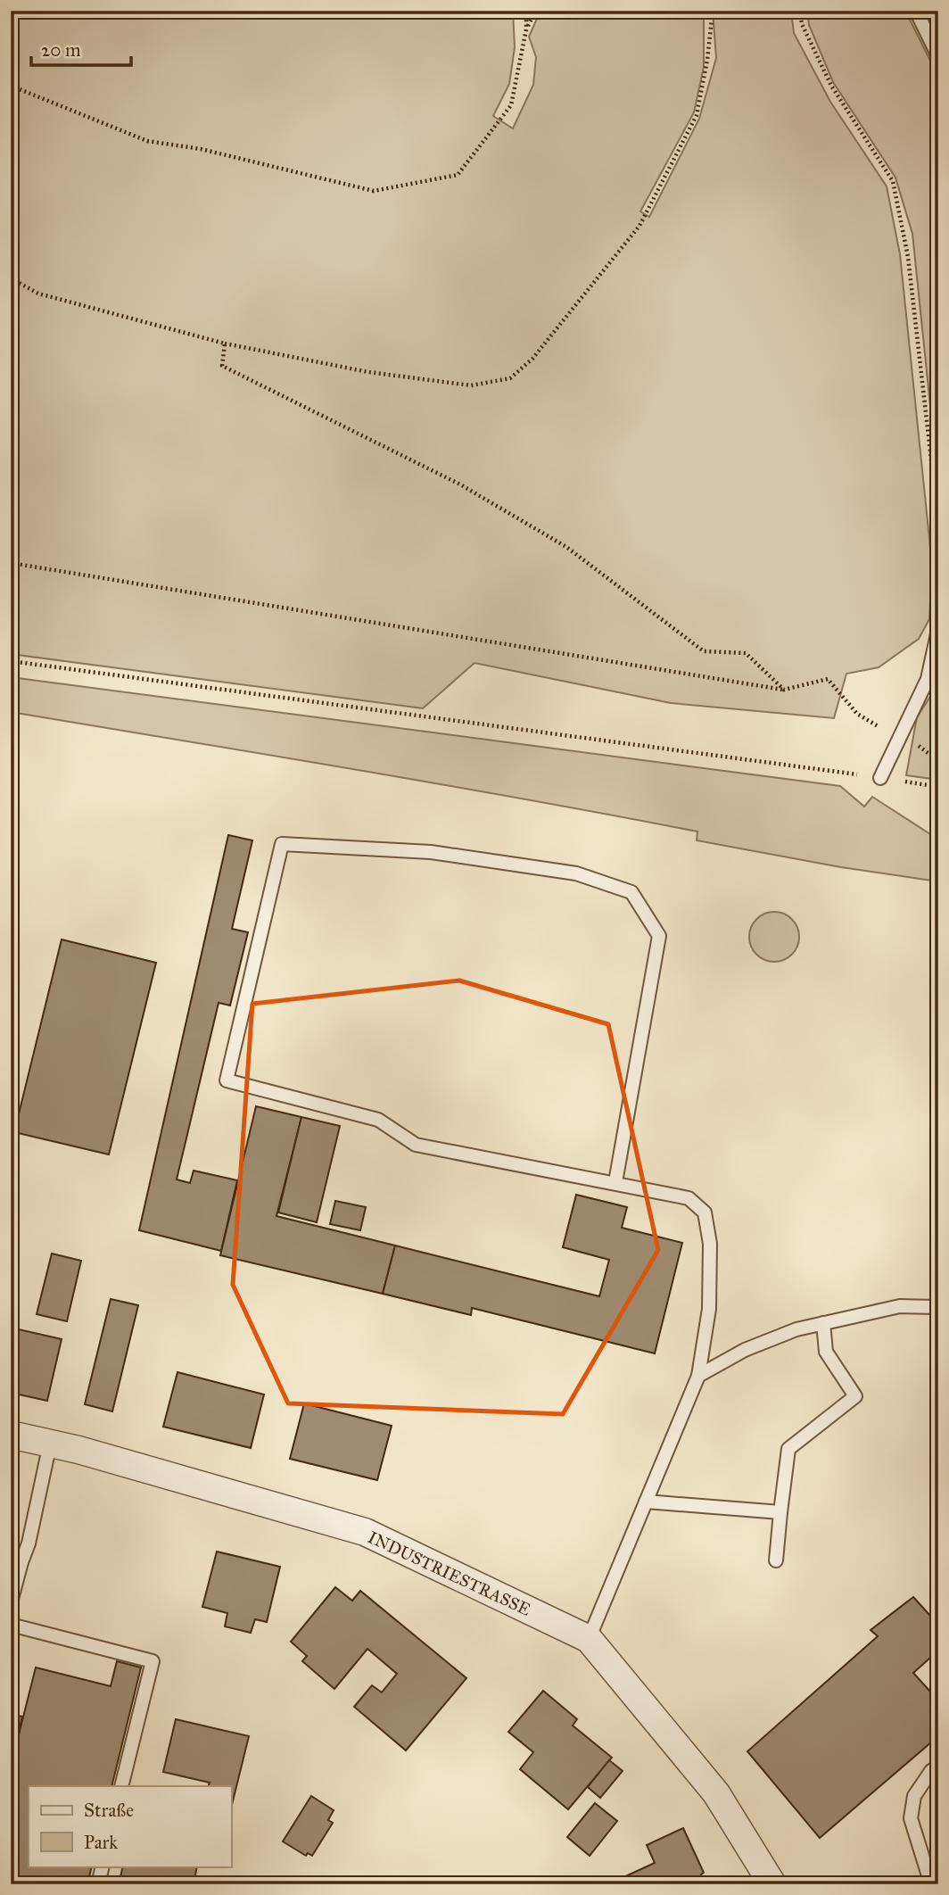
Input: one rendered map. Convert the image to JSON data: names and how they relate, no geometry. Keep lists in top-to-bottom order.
{
  "streets": {
    "street": ["INDUSTRIESTRASSE"]
  },
  "legend": ["Straße", "Park"],
  "scale_bar": "20 m"
}
